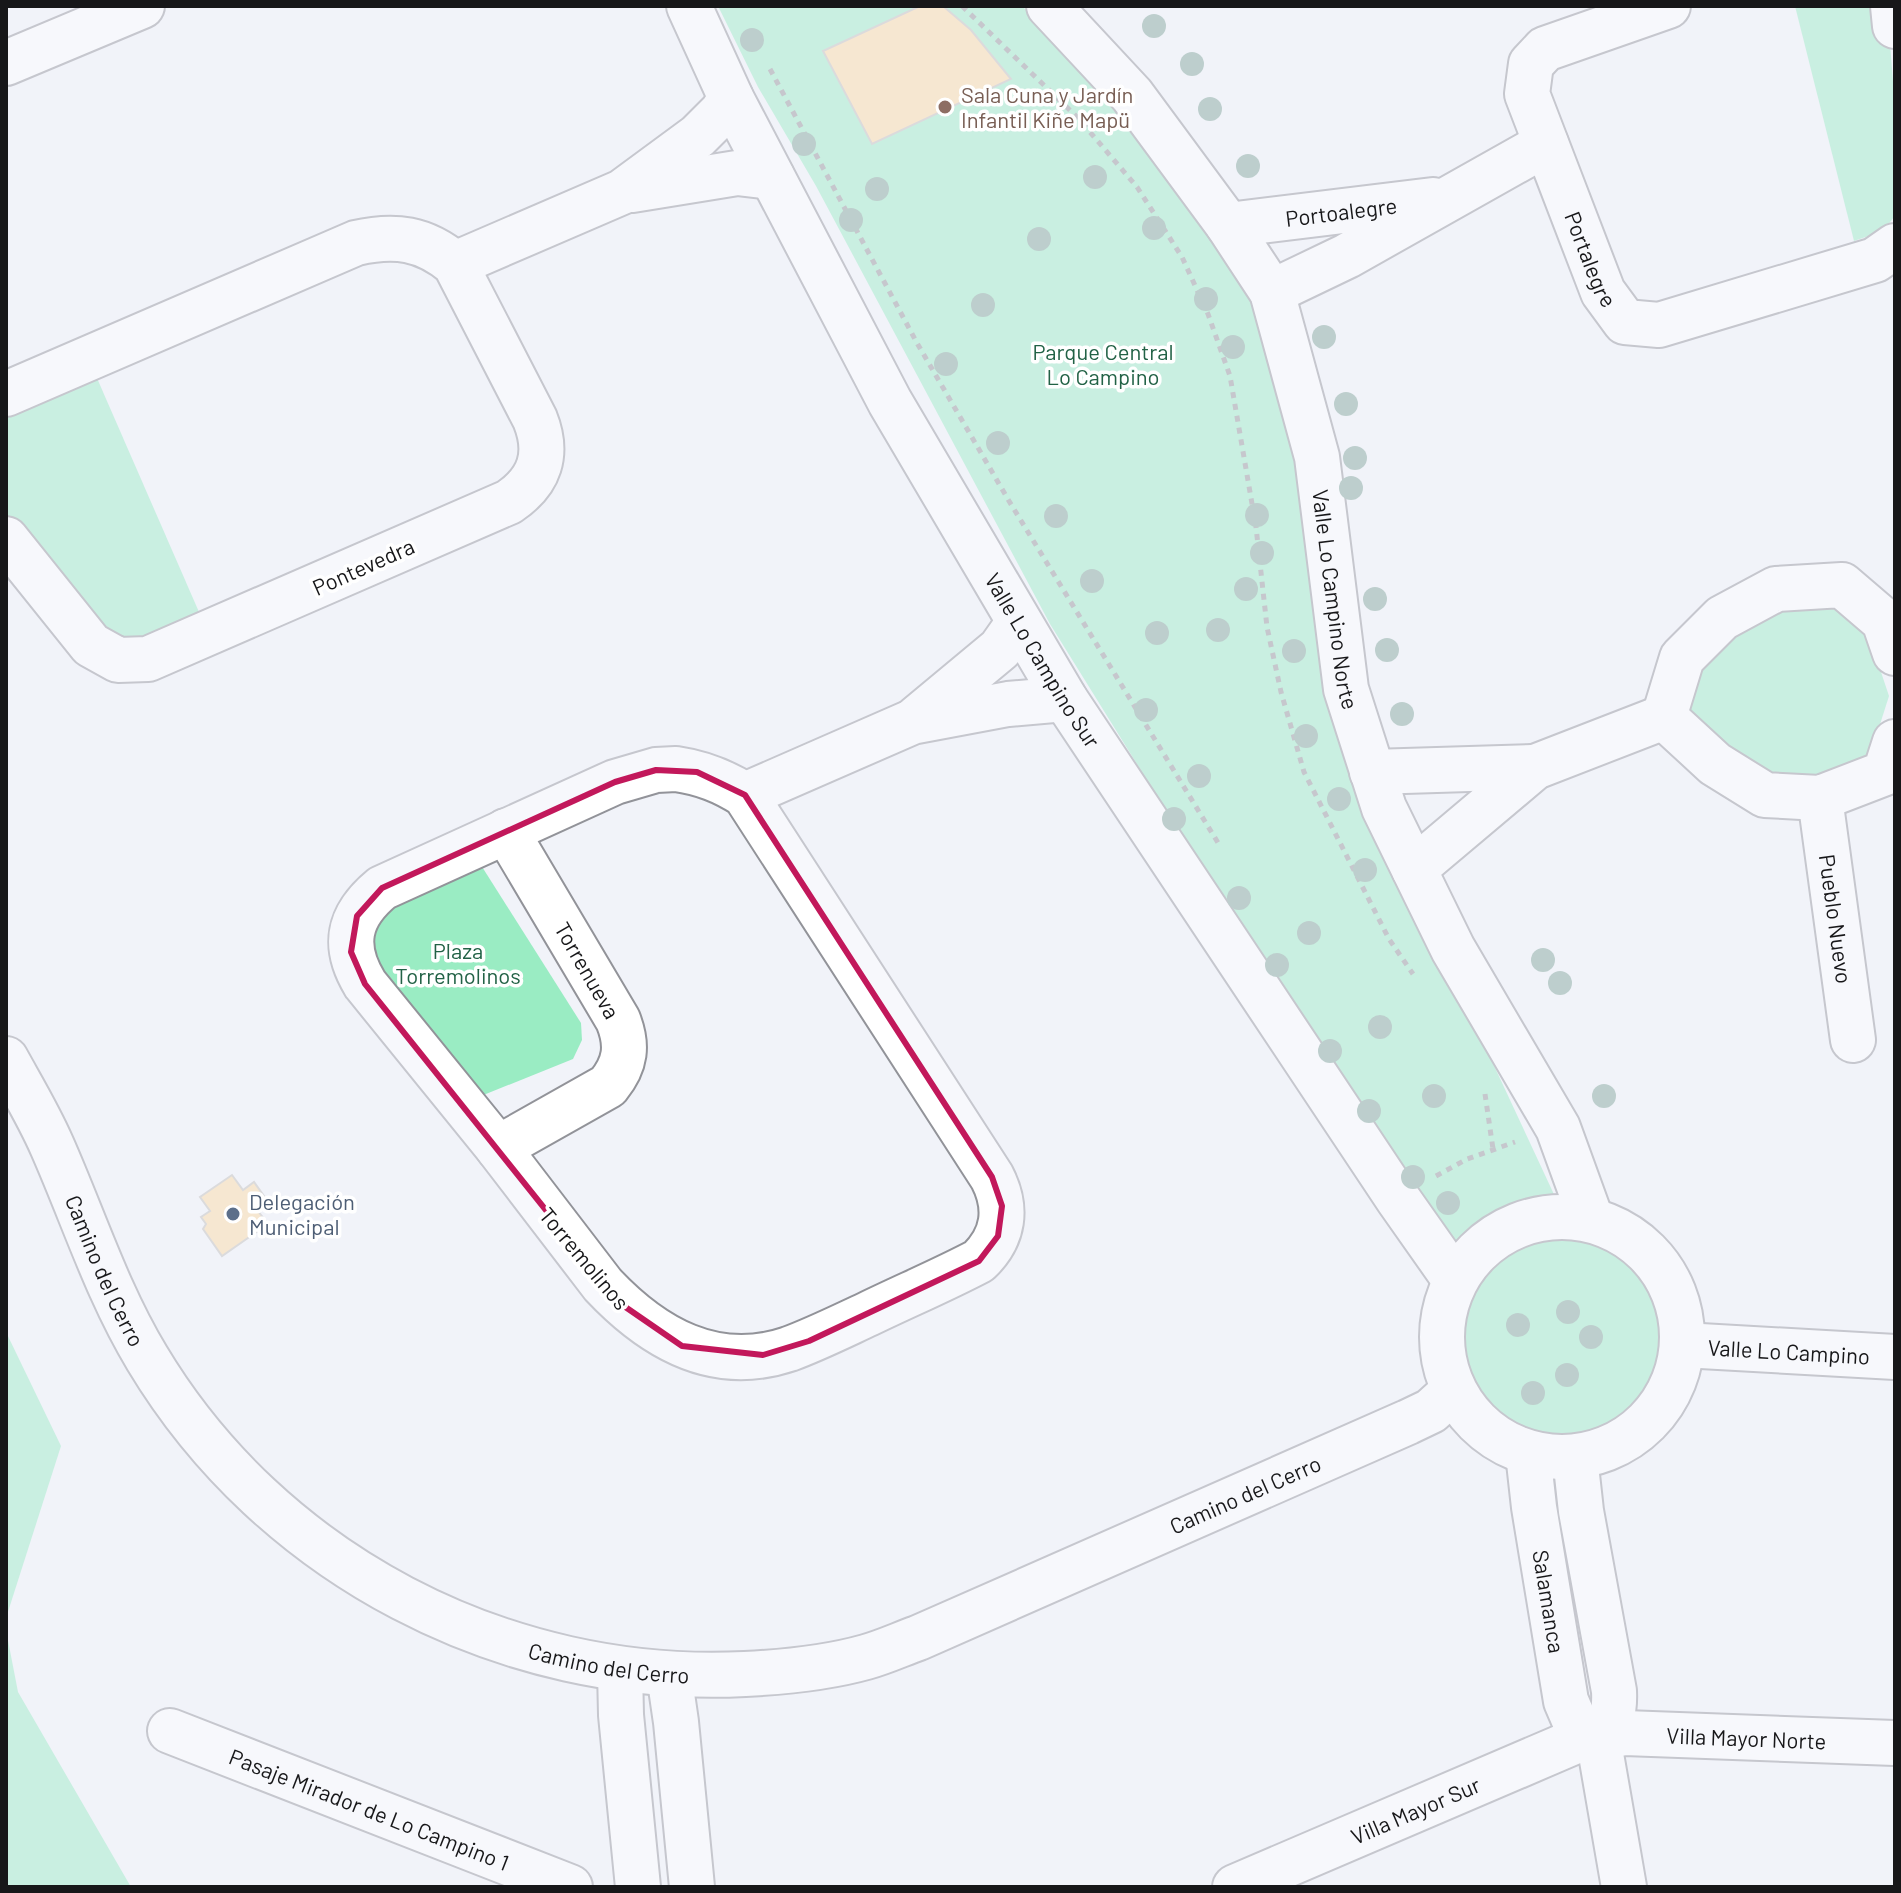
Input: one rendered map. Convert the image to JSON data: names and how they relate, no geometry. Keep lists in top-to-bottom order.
{
  "streets": {
    "street": [
      "Portoalegre",
      "Portalegre",
      "Pontevedra",
      "Valle Lo Campino Norte",
      "Valle Lo Campino Sur",
      "Pueblo Nuevo",
      "Torrenueva",
      "Torremolinos",
      "Camino del Cerro",
      "Valle Lo Campino",
      "Salamanca",
      "Villa Mayor Norte",
      "Pasaje Mirador de Lo Campino 1",
      "Villa Mayor Sur"
    ]
  },
  "crossings": [
    ["Portoalegre", "Portalegre"],
    ["Portoalegre", "Valle Lo Campino Norte"],
    ["Valle Lo Campino Norte", "Valle Lo Campino Sur"],
    ["Valle Lo Campino Norte", "Camino del Cerro"],
    ["Valle Lo Campino Norte", "Valle Lo Campino"],
    ["Valle Lo Campino Norte", "Salamanca"],
    ["Valle Lo Campino Sur", "Camino del Cerro"],
    ["Valle Lo Campino Sur", "Valle Lo Campino"],
    ["Valle Lo Campino Sur", "Salamanca"],
    ["Torrenueva", "Torremolinos"],
    ["Camino del Cerro", "Valle Lo Campino"],
    ["Camino del Cerro", "Salamanca"],
    ["Valle Lo Campino", "Salamanca"],
    ["Salamanca", "Villa Mayor Norte"],
    ["Salamanca", "Villa Mayor Sur"],
    ["Villa Mayor Norte", "Villa Mayor Sur"]
  ],
  "parks": ["Parque Central Lo Campino", "Plaza Torremolinos"],
  "places": ["Sala Cuna y Jardín Infantil Kiñe Mapü", "Delegación Municipal"]
}
